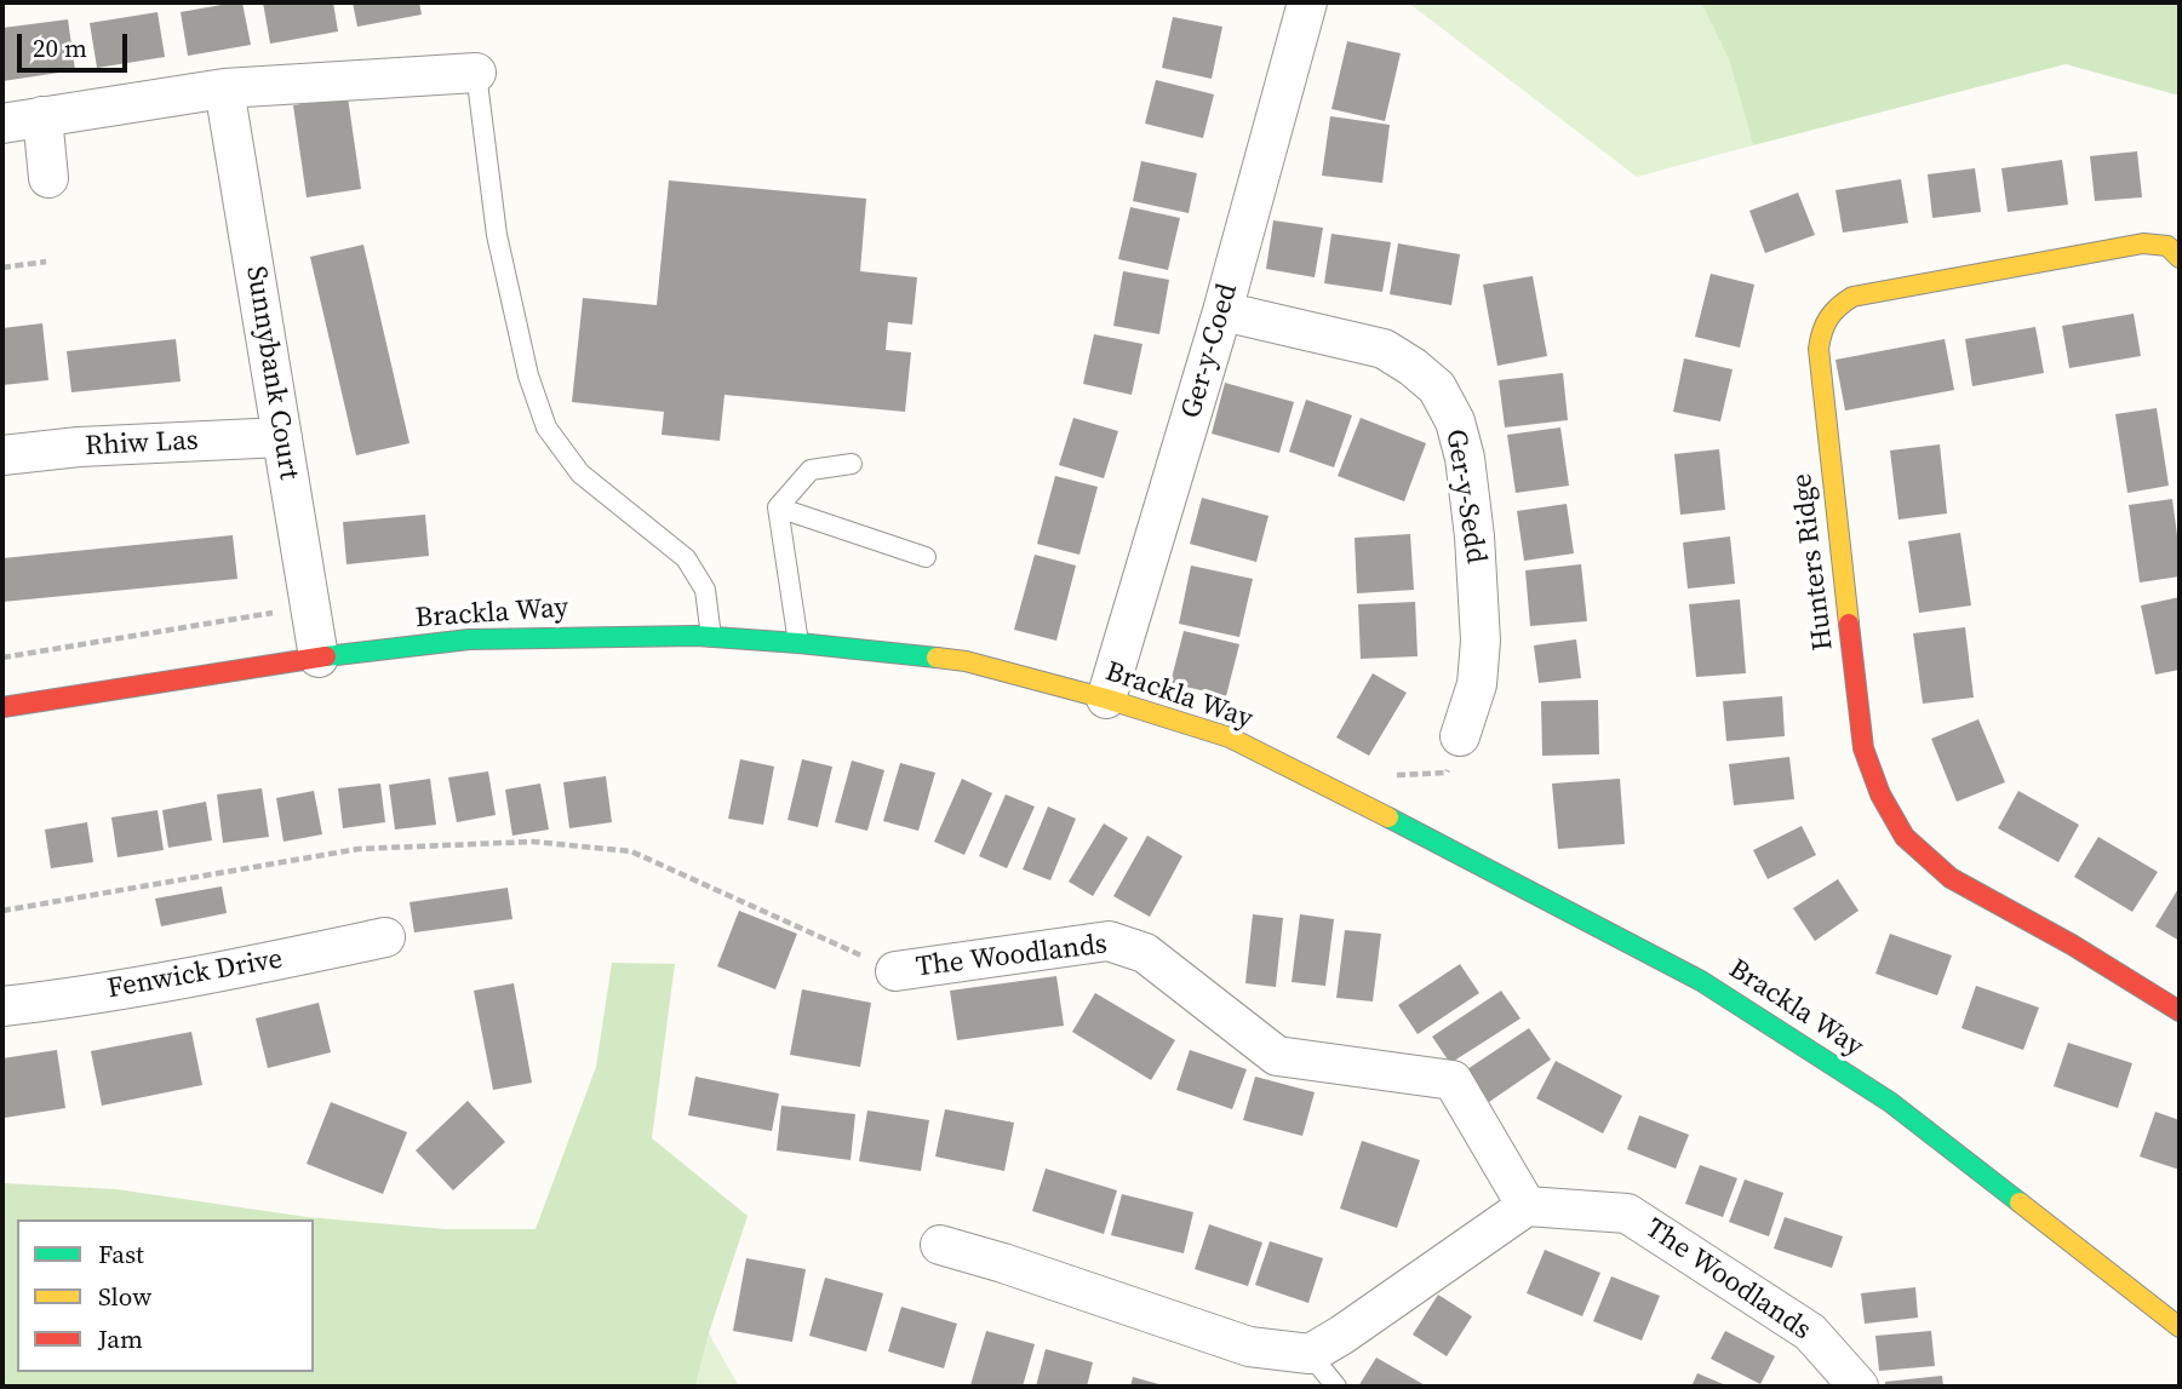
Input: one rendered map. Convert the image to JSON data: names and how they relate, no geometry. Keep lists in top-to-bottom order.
{
  "streets": {
    "street": [
      "Ger-y-Coed",
      "Sunnybank Court",
      "Rhiw Las",
      "Ger-y-Sedd",
      "Hunters Ridge",
      "Brackla Way",
      "The Woodlands",
      "Fenwick Drive"
    ]
  },
  "crossings": [
    ["Ger-y-Coed", "Ger-y-Sedd"],
    ["Ger-y-Coed", "Brackla Way"],
    ["Sunnybank Court", "Rhiw Las"],
    ["Sunnybank Court", "Brackla Way"]
  ],
  "legend": ["Fast", "Slow", "Jam"],
  "scale_bar": "20 m"
}
